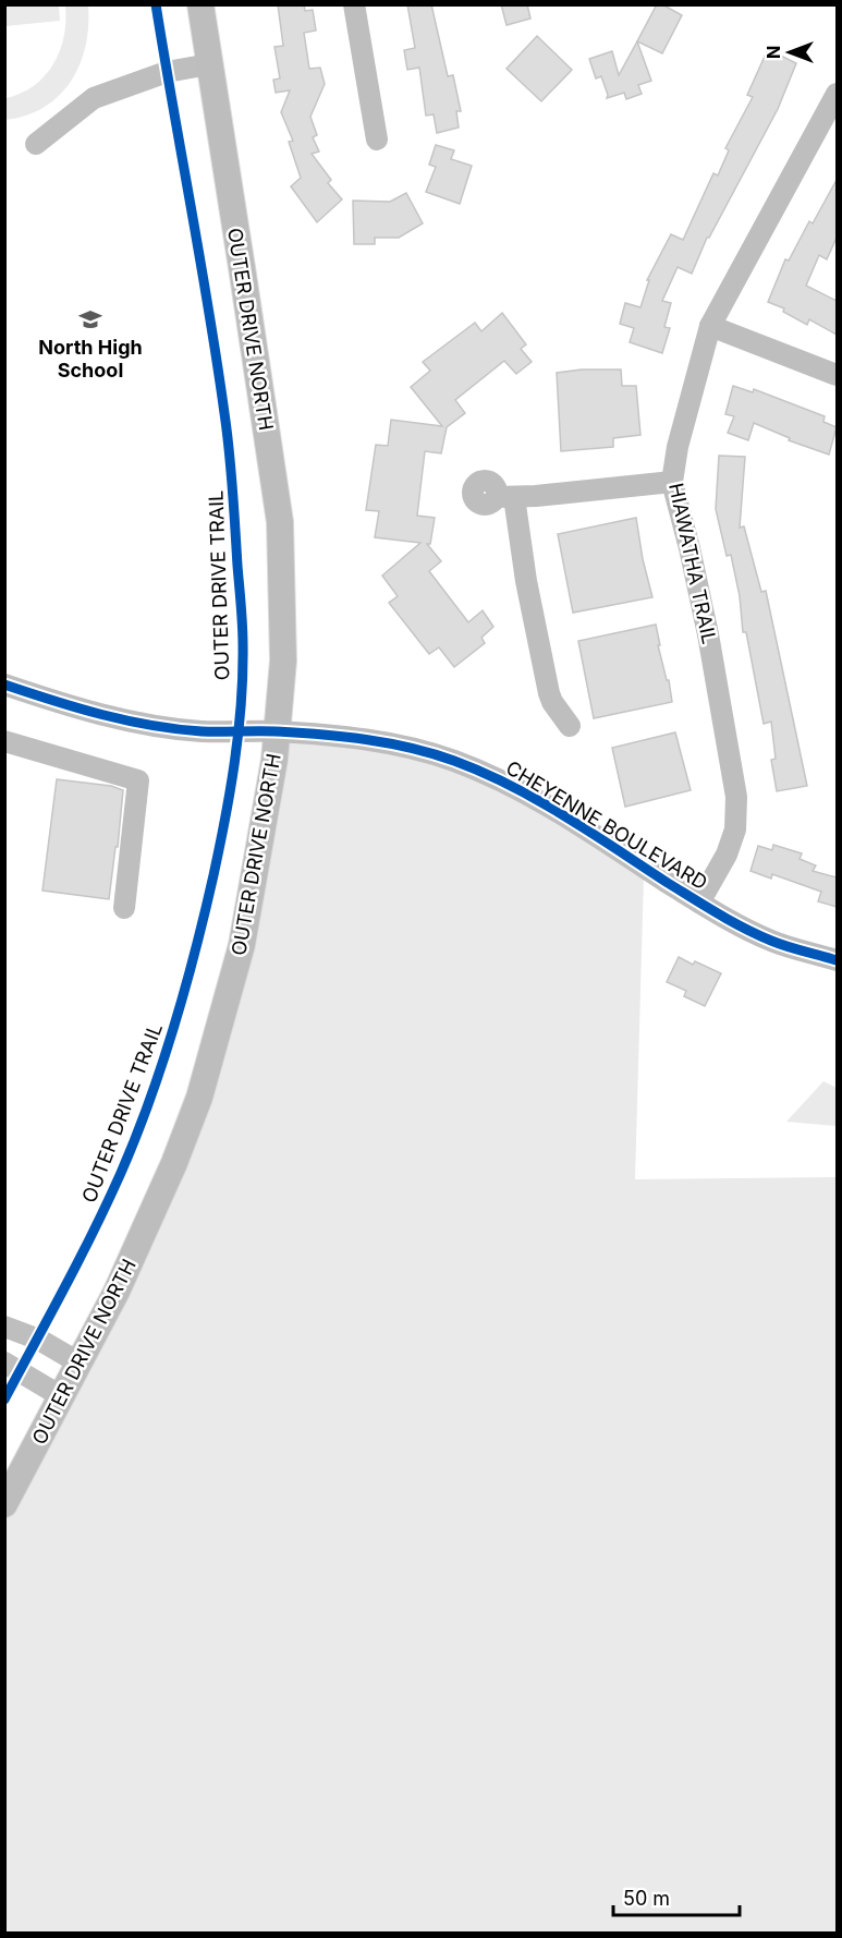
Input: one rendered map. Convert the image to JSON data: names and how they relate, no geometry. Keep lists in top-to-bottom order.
{
  "streets": {
    "main road": ["OUTER DRIVE NORTH"],
    "street": ["HIAWATHA TRAIL", "CHEYENNE BOULEVARD"],
    "cycle path": ["OUTER DRIVE TRAIL"]
  },
  "crossings": [
    ["OUTER DRIVE NORTH", "CHEYENNE BOULEVARD"],
    ["HIAWATHA TRAIL", "CHEYENNE BOULEVARD"]
  ],
  "places": {
    "school or university": ["North High School"]
  },
  "scale_bar": "50 m",
  "north": "left"
}
